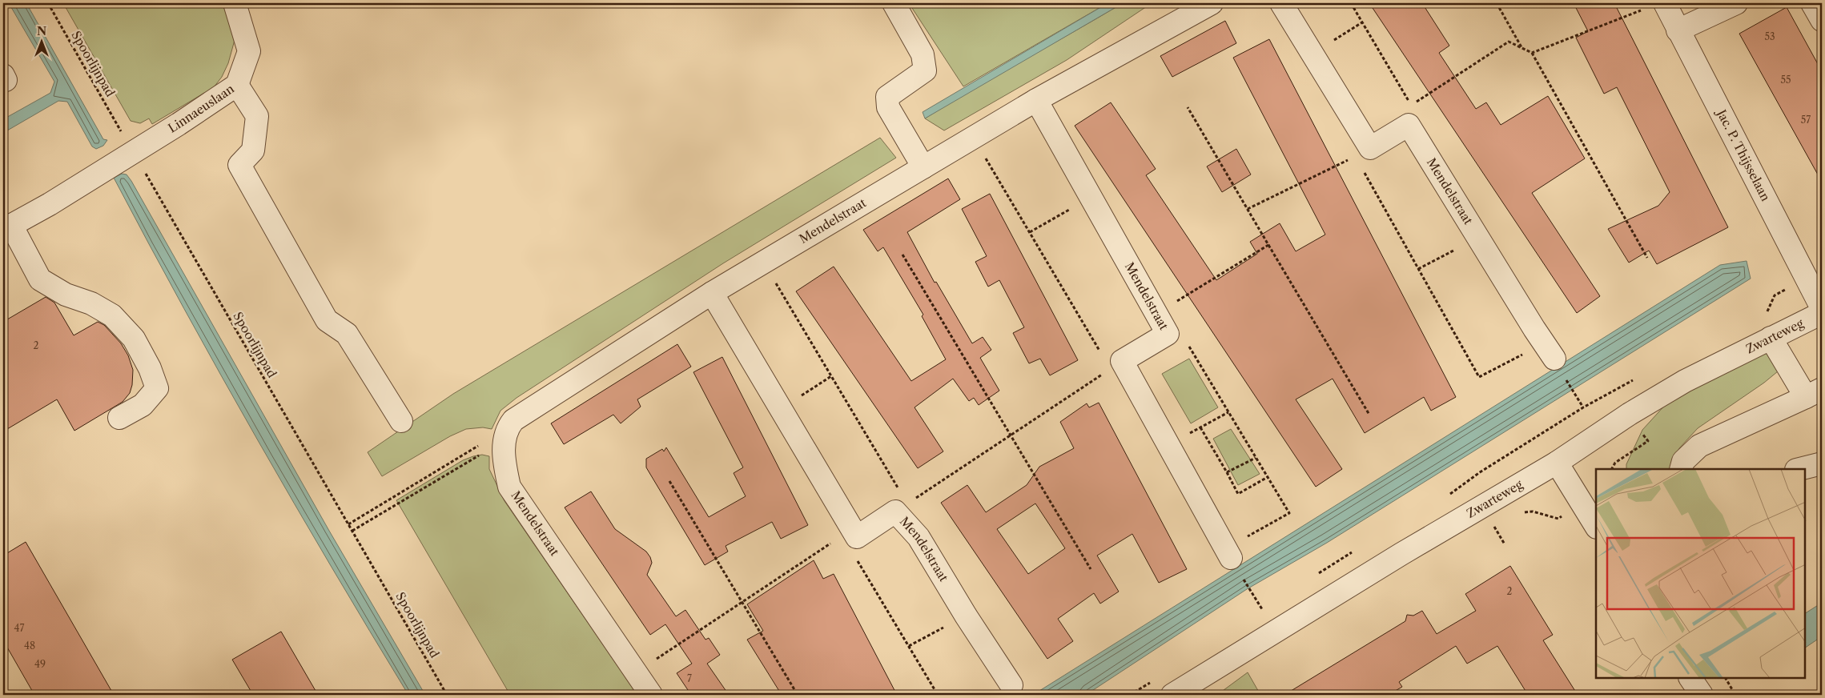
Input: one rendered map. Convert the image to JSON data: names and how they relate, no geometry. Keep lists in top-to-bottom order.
{
  "streets": {
    "street": [
      "Linnaeuslaan",
      "Jac. P. Thijsselaan",
      "Mendelstraat",
      "Zwarteweg"
    ],
    "path": ["Spoorlijnpad"]
  },
  "crossings": [
    ["Spoorlijnpad", "Linnaeuslaan"]
  ],
  "house_numbers": [
    "53",
    "55",
    "57",
    "2",
    "2",
    "47",
    "48",
    "49",
    "7"
  ],
  "north": "top"
}
